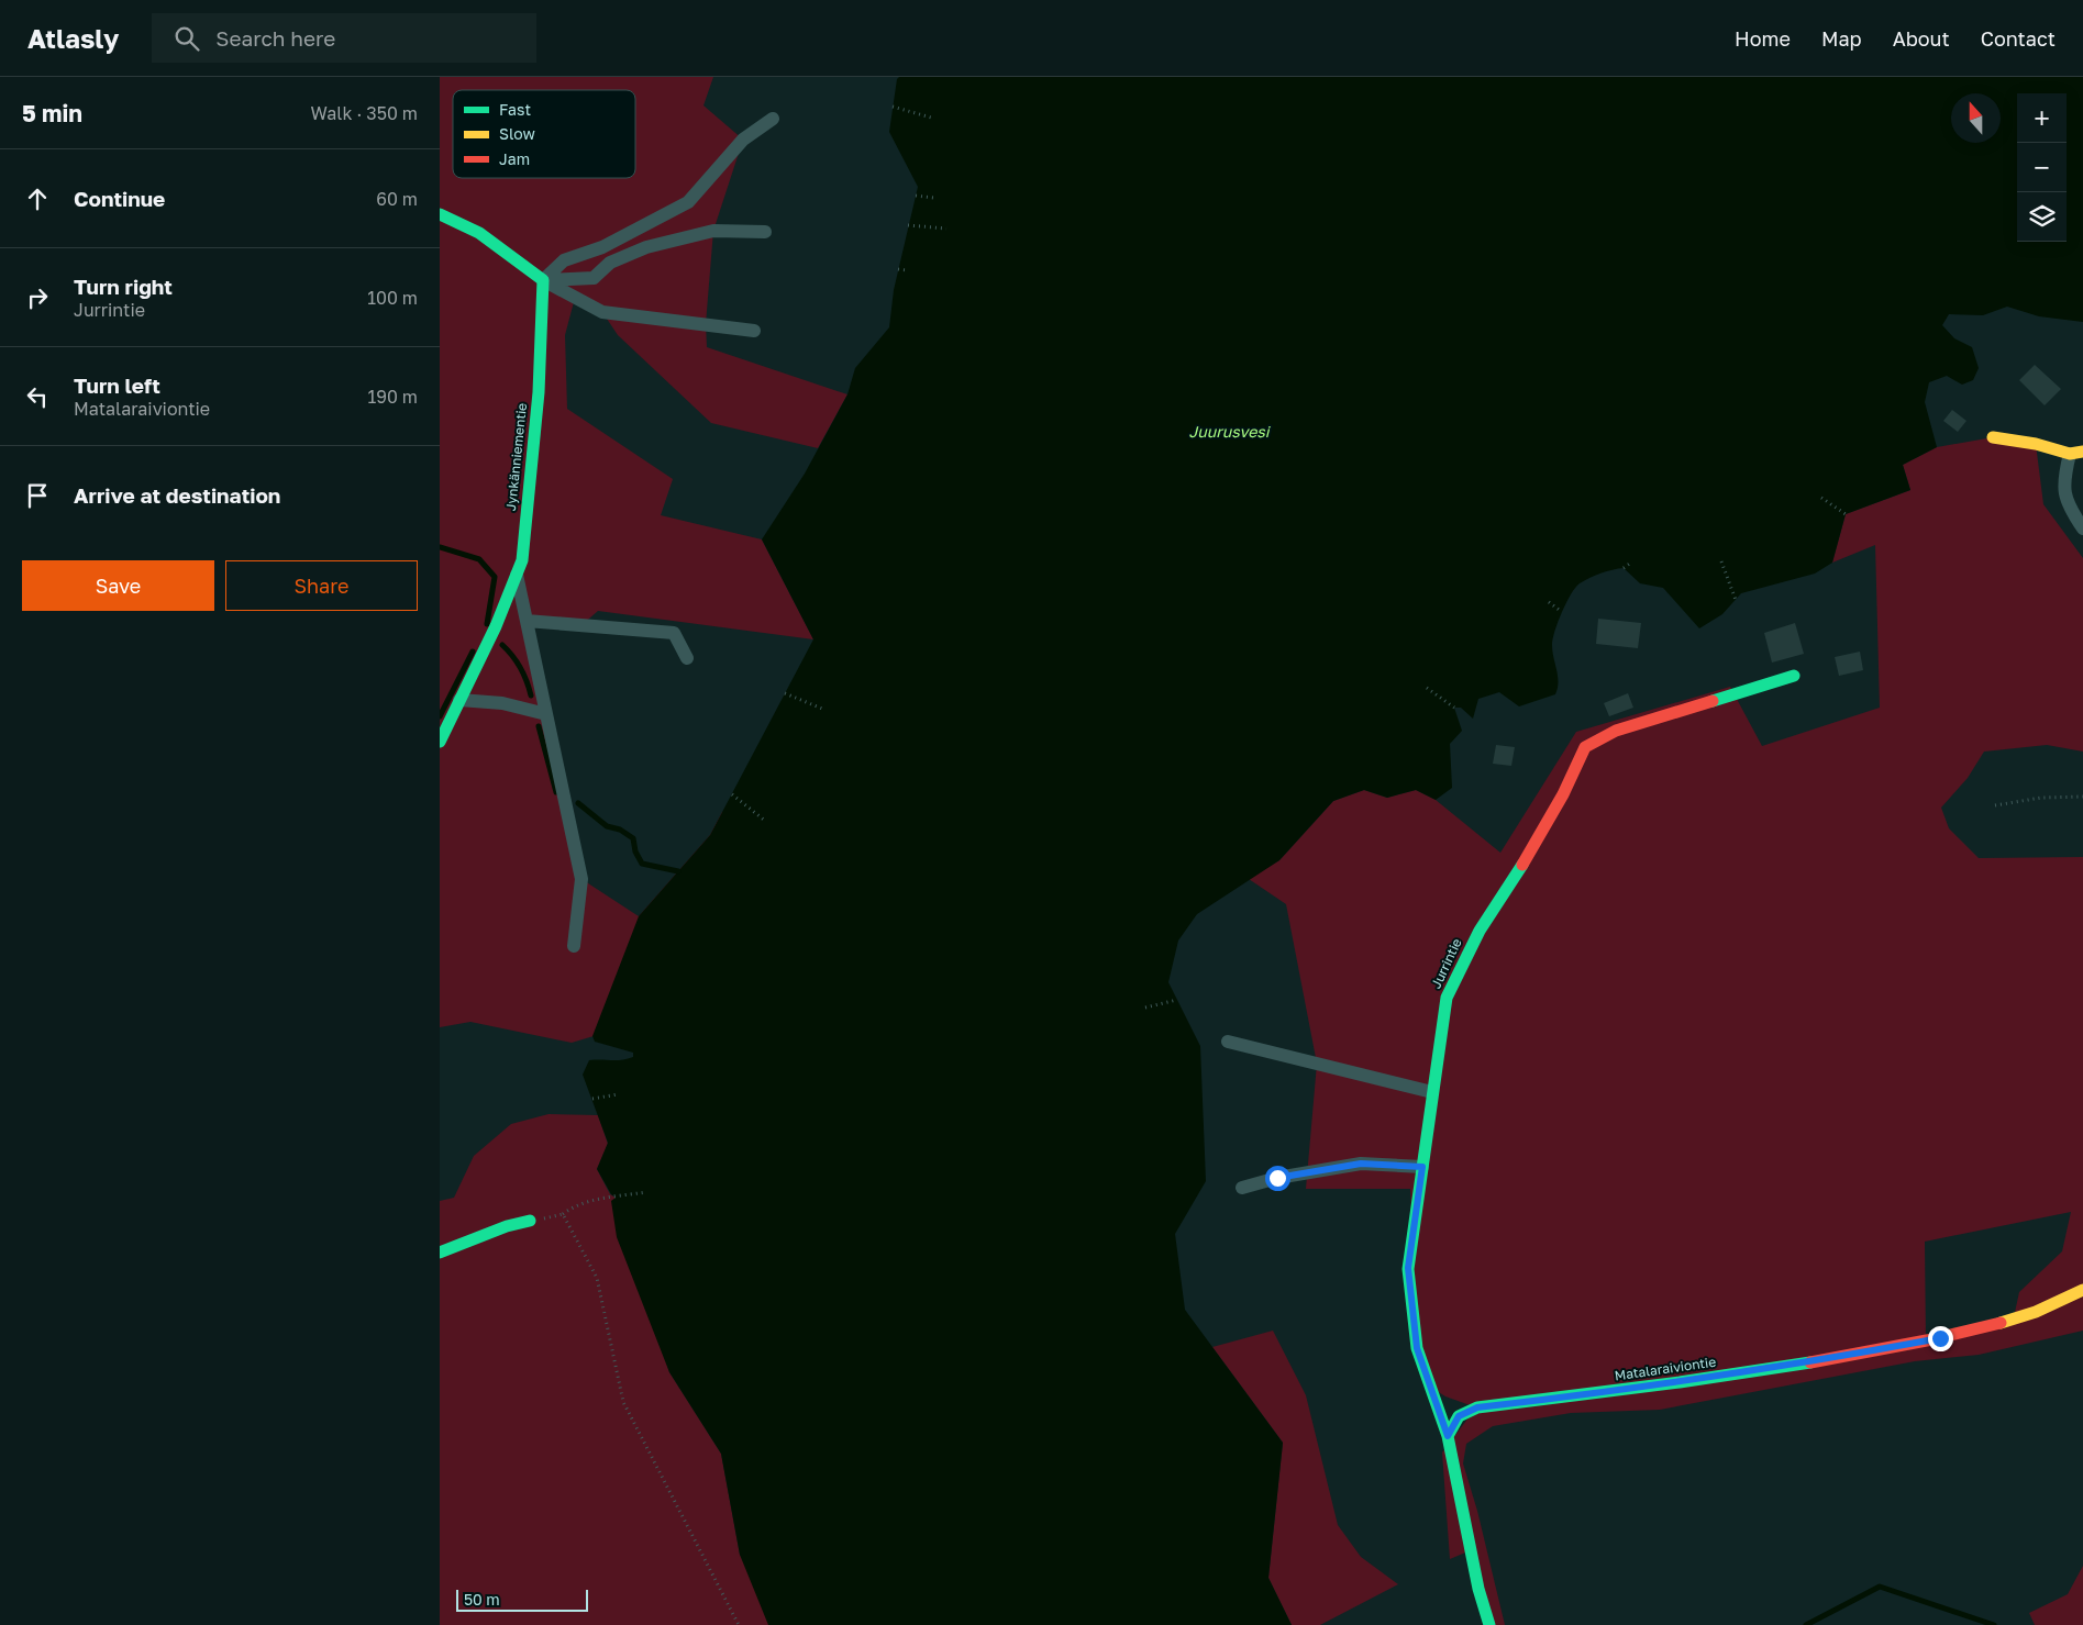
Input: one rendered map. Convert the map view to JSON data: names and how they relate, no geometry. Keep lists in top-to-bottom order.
{
  "streets": {
    "street": ["Jynkänniementie", "Jurrintie", "Matalaraiviontie"]
  },
  "crossings": [
    ["Jurrintie", "Matalaraiviontie"]
  ],
  "water": ["Juurusvesi"],
  "legend": ["Fast", "Slow", "Jam"],
  "scale_bar": "50 m",
  "north": "top",
  "page": {
    "header": "Atlasly",
    "search": "Search here",
    "nav": [
      "Home",
      "Map",
      "About",
      "Contact"
    ],
    "heading": ["5 min", "Walk · 350 m"],
    "map_buttons": ["+", "−"],
    "list": [
      ["Continue", "60 m"],
      ["Turn right", "Jurrintie", "100 m"],
      ["Turn left", "Matalaraiviontie", "190 m"],
      "Arrive at destination"
    ],
    "buttons": ["Save", "Share"],
    "scale": "50 m"
  }
}
